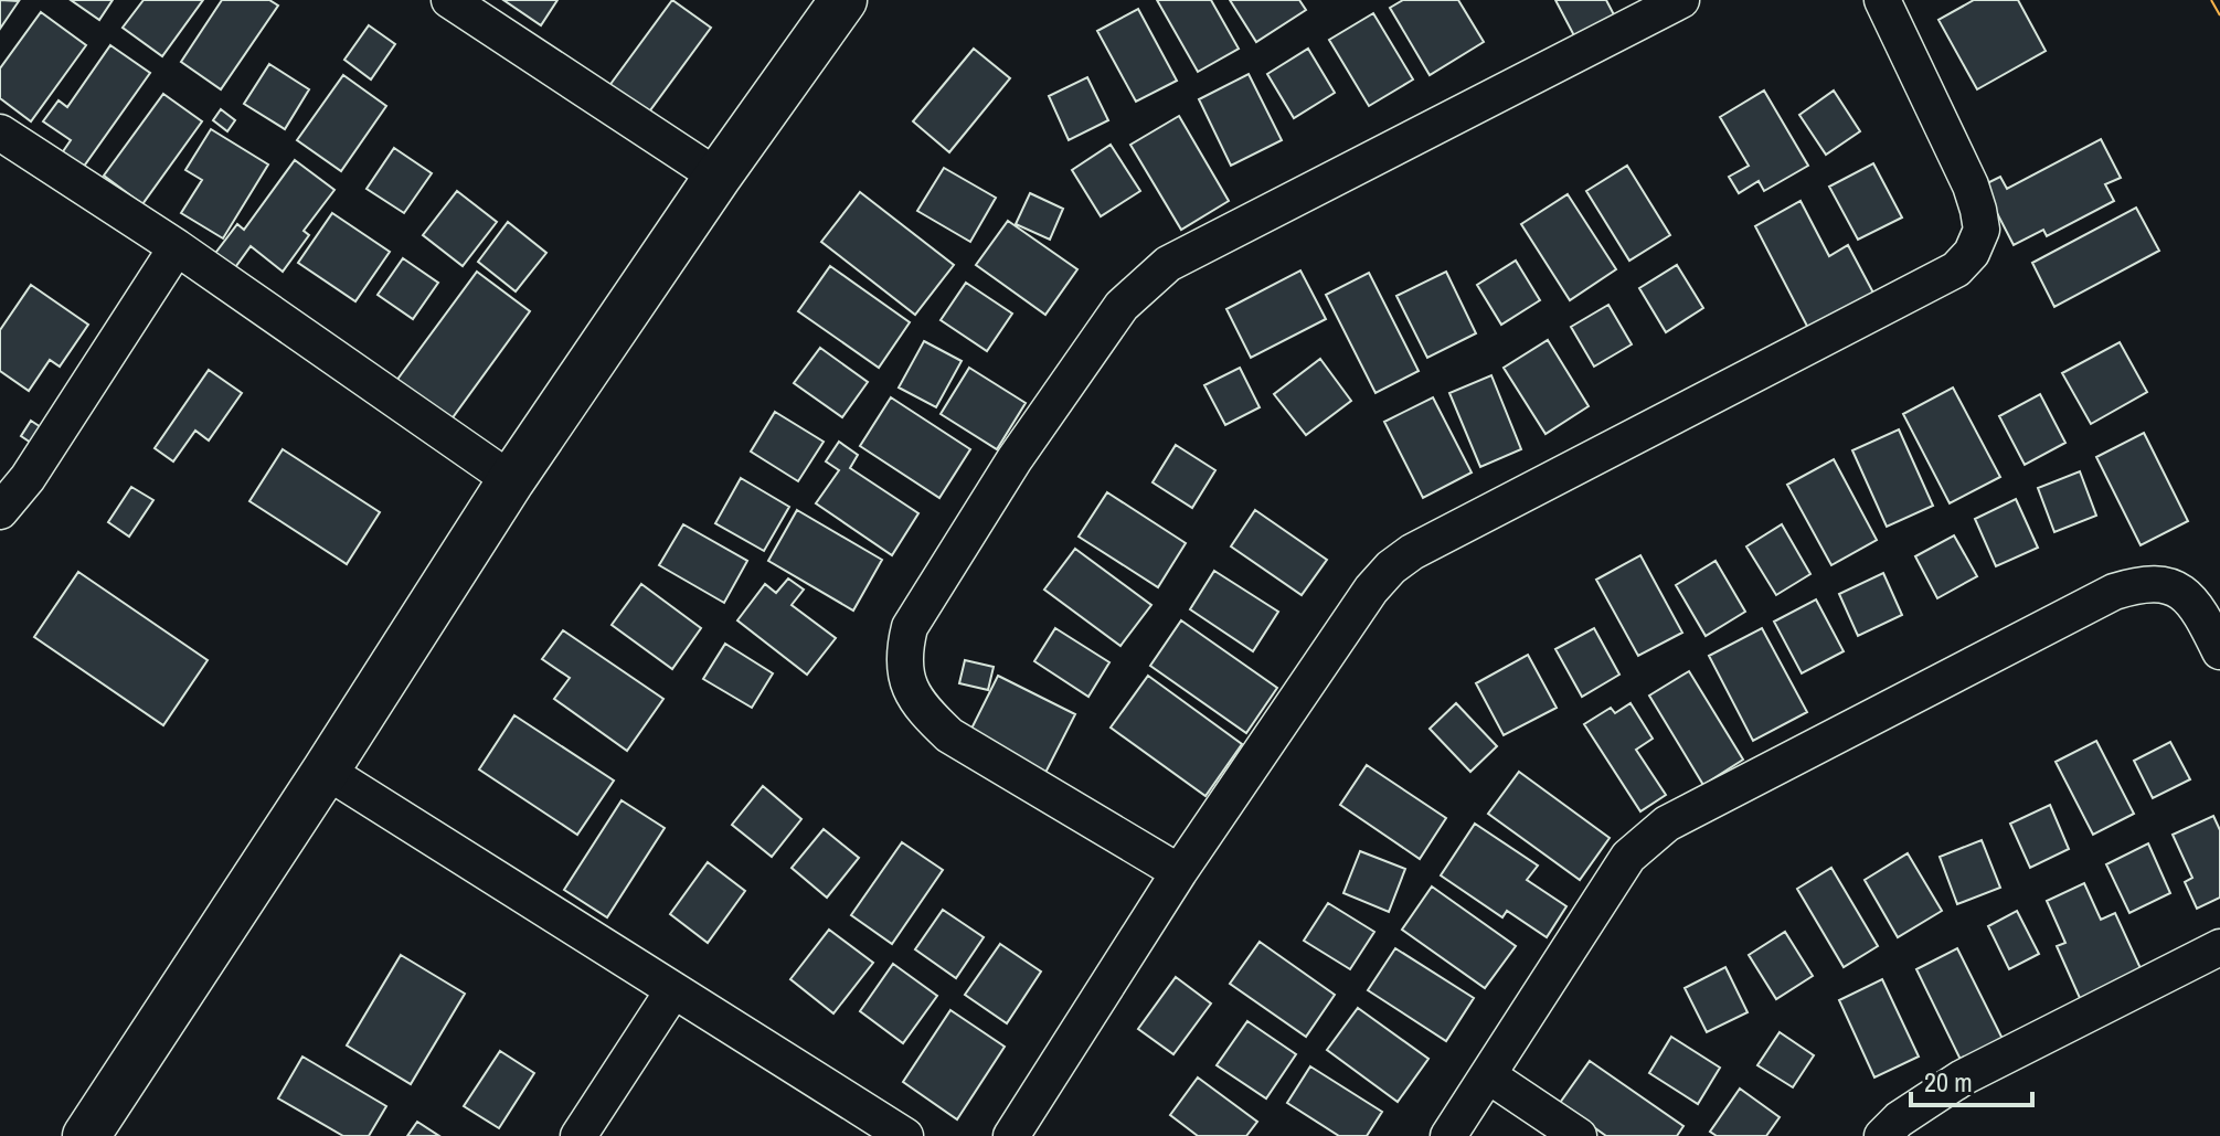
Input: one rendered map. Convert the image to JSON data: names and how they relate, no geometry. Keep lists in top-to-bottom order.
{
  "scale_bar": "20 m"
}
